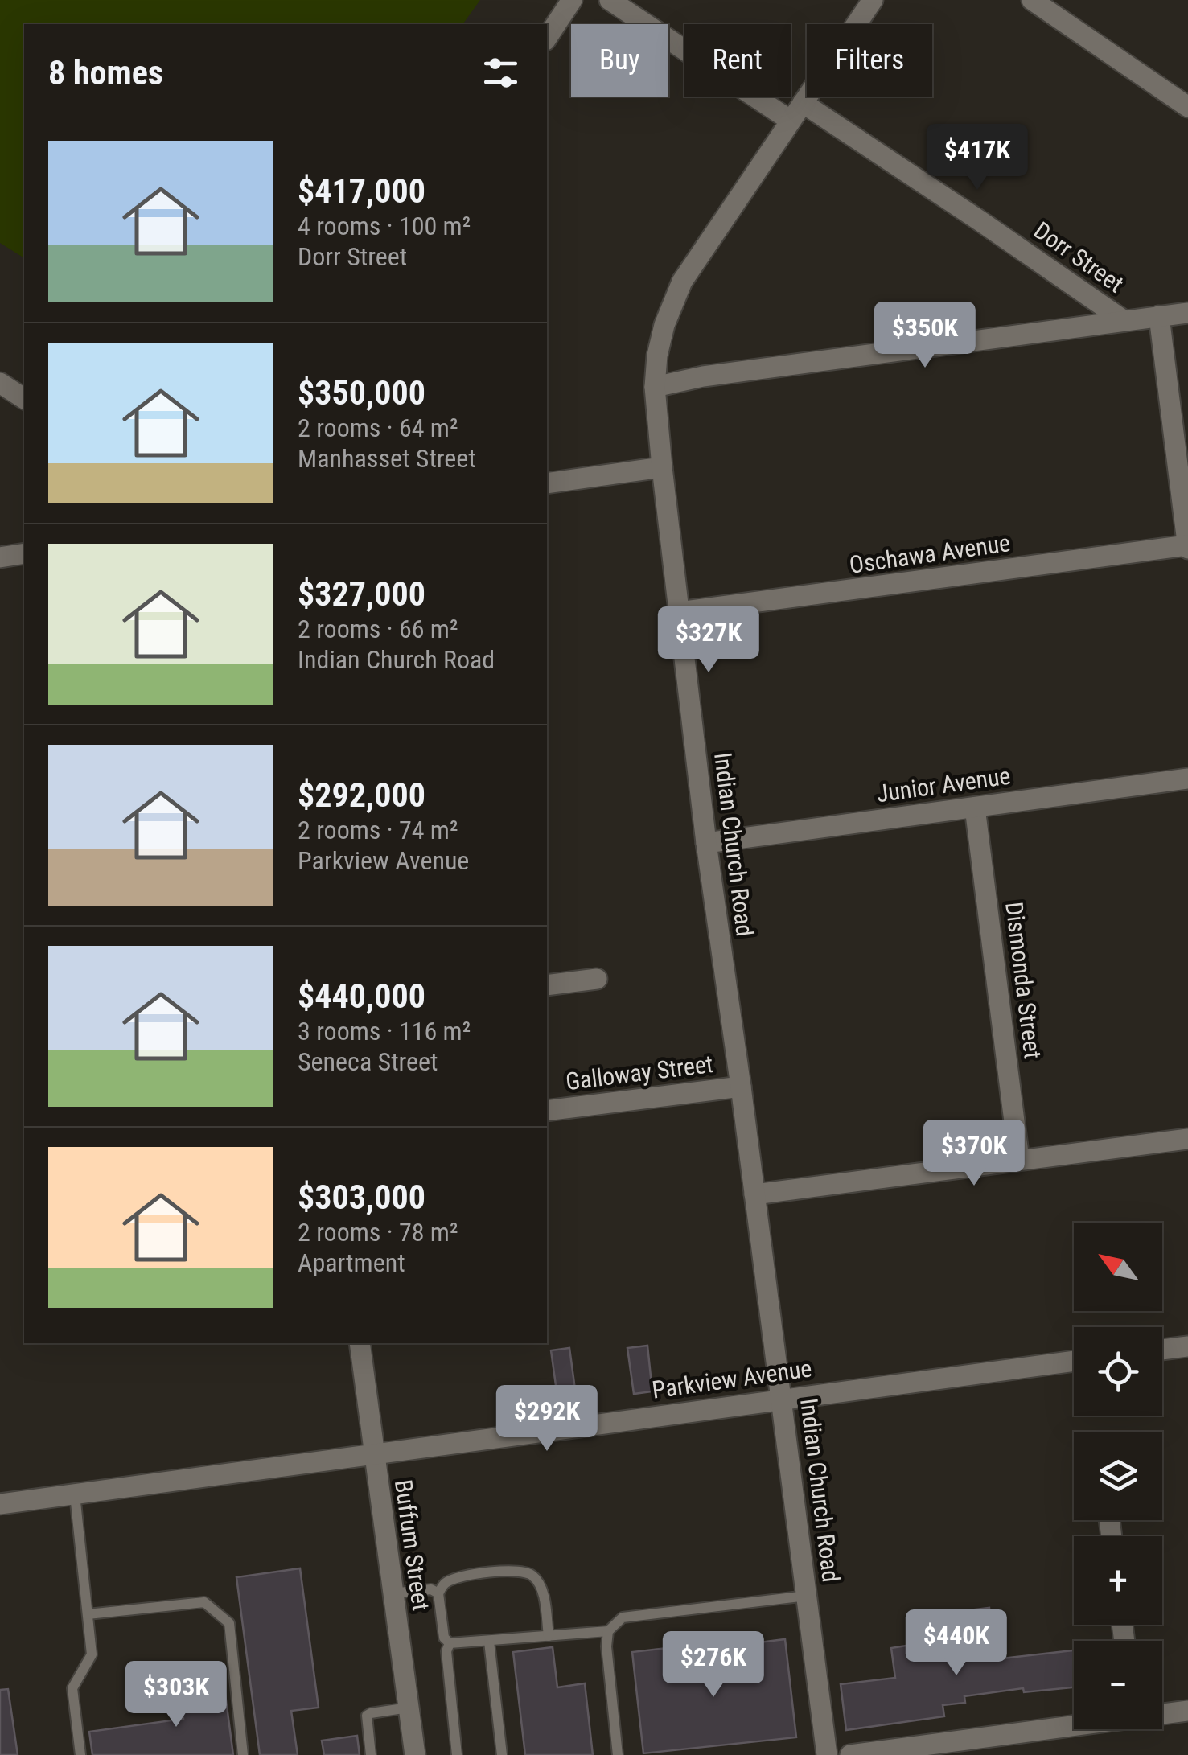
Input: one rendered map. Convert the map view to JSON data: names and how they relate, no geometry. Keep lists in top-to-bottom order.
{
  "streets": {
    "street": [
      "Dorr Street",
      "Oschawa Avenue",
      "Junior Avenue",
      "Indian Church Road",
      "Dismonda Street",
      "Galloway Street",
      "Parkview Avenue",
      "Buffum Street"
    ]
  },
  "crossings": [
    ["Dorr Street", "Indian Church Road"],
    ["Oschawa Avenue", "Indian Church Road"],
    ["Junior Avenue", "Indian Church Road"],
    ["Junior Avenue", "Dismonda Street"],
    ["Indian Church Road", "Galloway Street"],
    ["Indian Church Road", "Parkview Avenue"],
    ["Parkview Avenue", "Buffum Street"]
  ],
  "north": "top left",
  "page": {
    "chip": ["Buy", "Rent", "Filters"],
    "heading": "8 homes",
    "list": [
      {
        "name": "$417,000",
        "note": "4 rooms · 100 m² · Dorr Street"
      },
      {
        "name": "$350,000",
        "note": "2 rooms · 64 m² · Manhasset Street"
      },
      {
        "name": "$327,000",
        "note": "2 rooms · 66 m² · Indian Church Road"
      },
      {
        "name": "$292,000",
        "note": "2 rooms · 74 m² · Parkview Avenue"
      },
      {
        "name": "$440,000",
        "note": "3 rooms · 116 m² · Seneca Street"
      },
      {
        "name": "$303,000",
        "note": "2 rooms · 78 m² · Apartment"
      }
    ],
    "price": [
      "$417K",
      "$350K",
      "$327K",
      "$370K",
      "$292K",
      "$440K",
      "$276K",
      "$303K"
    ],
    "map_buttons": ["+", "−"]
  }
}
